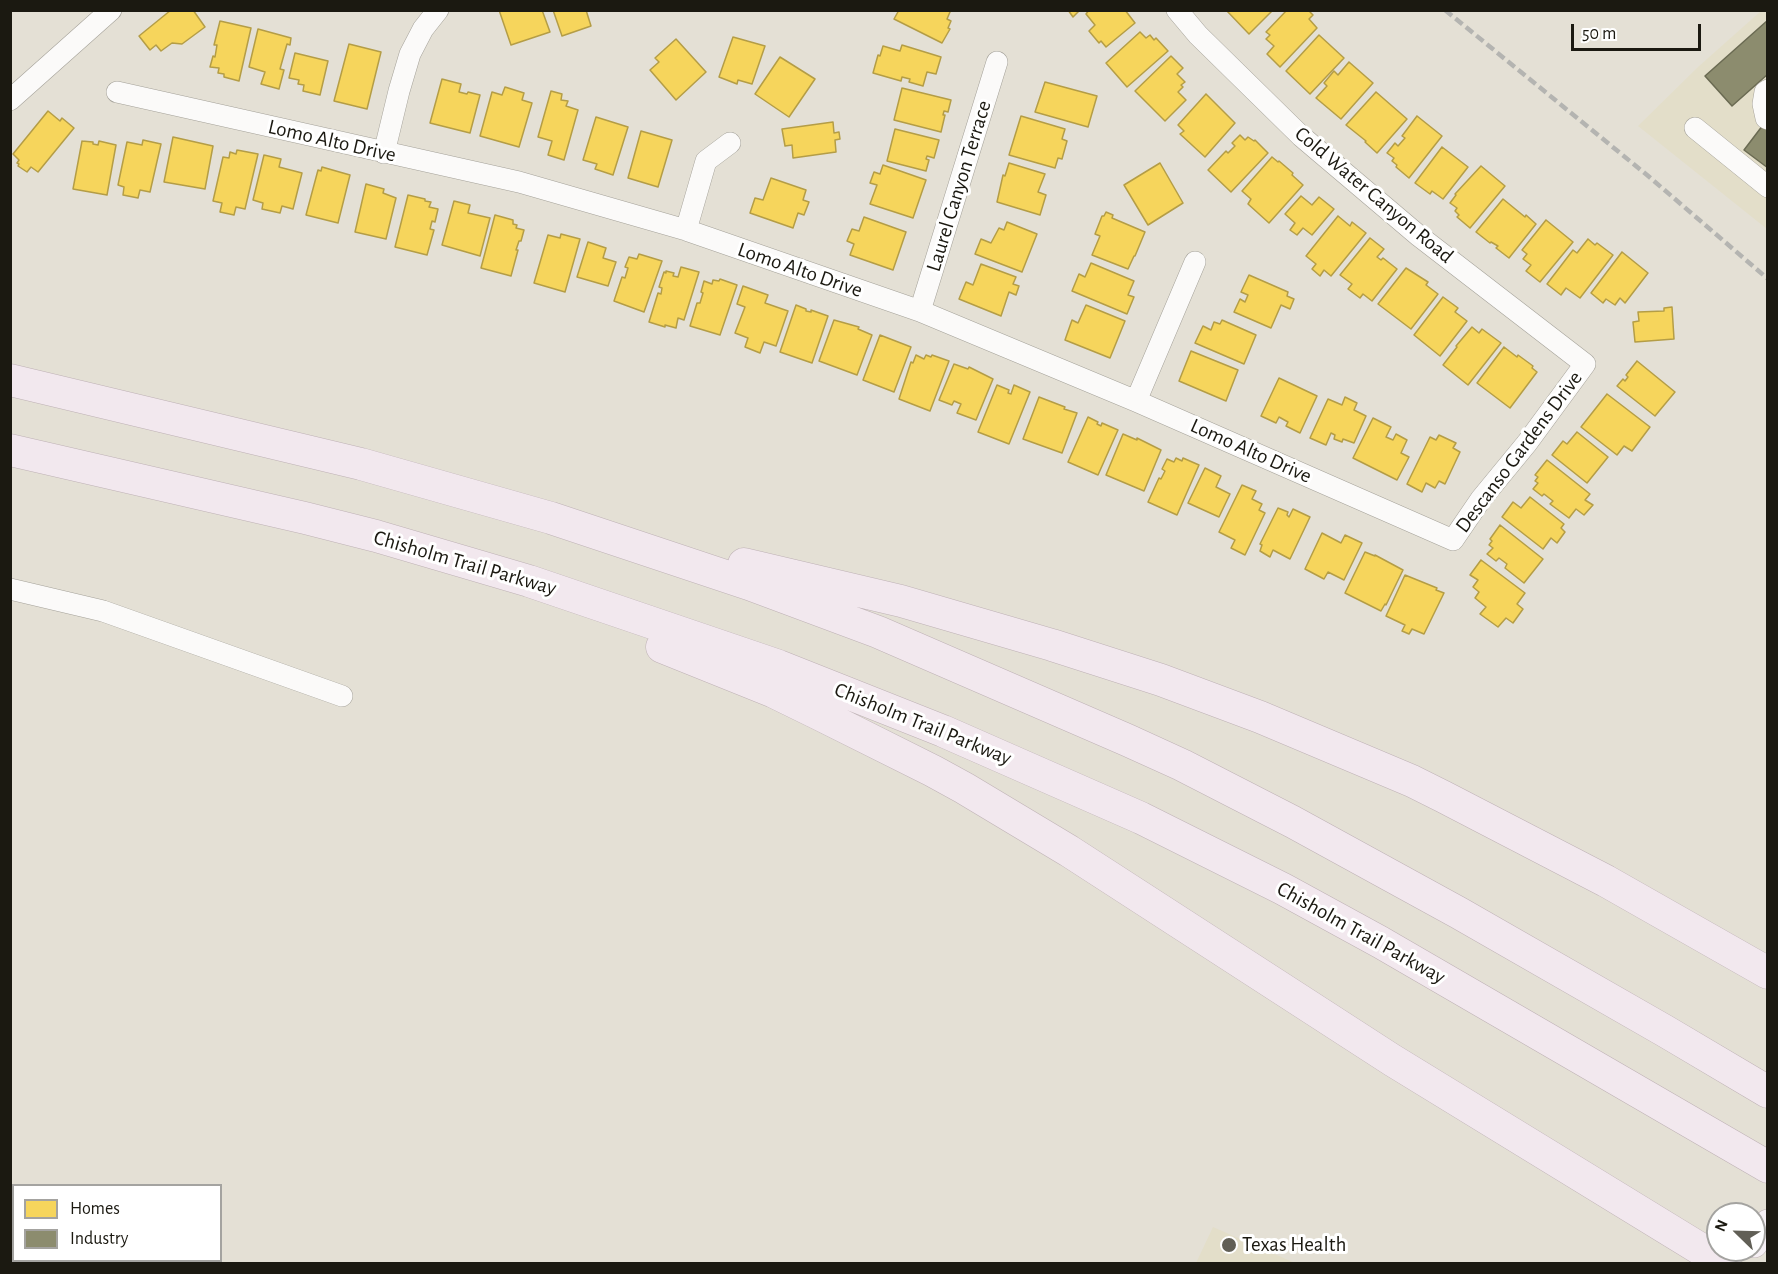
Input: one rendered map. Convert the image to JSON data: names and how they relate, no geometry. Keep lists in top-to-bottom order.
{
  "streets": {
    "highway": ["Chisholm Trail Parkway"],
    "street": [
      "Lomo Alto Drive",
      "Laurel Canyon Terrace",
      "Cold Water Canyon Road",
      "Descanso Gardens Drive"
    ]
  },
  "crossings": [
    ["Lomo Alto Drive", "Laurel Canyon Terrace"],
    ["Lomo Alto Drive", "Descanso Gardens Drive"],
    ["Cold Water Canyon Road", "Descanso Gardens Drive"]
  ],
  "places": ["Texas Health"],
  "legend": ["Homes", "Industry"],
  "scale_bar": "50 m",
  "north": "top left"
}
